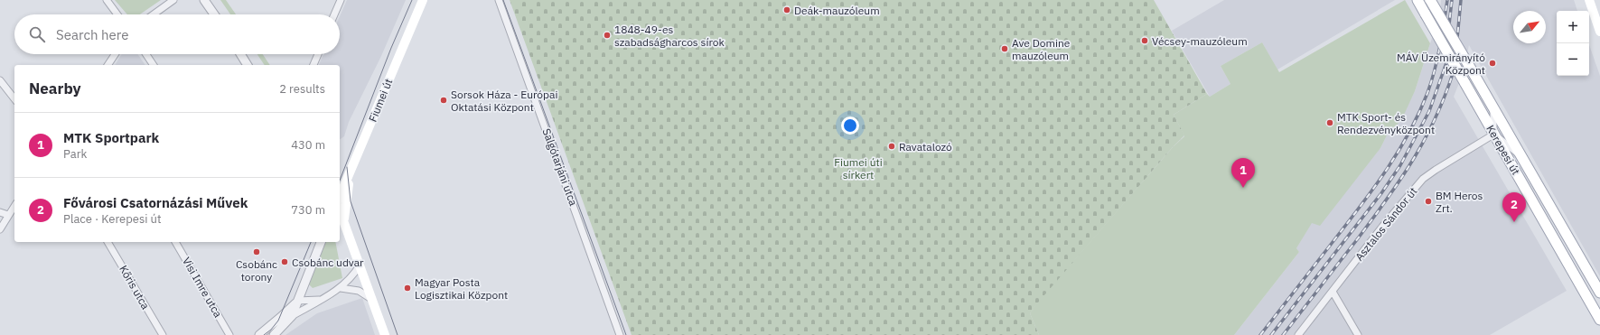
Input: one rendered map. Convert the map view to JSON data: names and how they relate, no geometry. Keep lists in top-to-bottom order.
{
  "streets": {
    "main road": ["Fiumei út", "Kerepesi út"],
    "street": [
      "Salgótarjáni utca",
      "Asztalos Sándor út",
      "Kőris utca",
      "Visi Imre utca"
    ]
  },
  "crossings": [
    ["Kerepesi út", "Asztalos Sándor út"]
  ],
  "parks": ["Fiumei úti sírkert"],
  "places": [
    "Deák-mauzóleum",
    "1848-49-es szabadságharcos sírok",
    "Vécsey-mauzóleum",
    "Ave Domine mauzóleum",
    "MÁV Üzemirányító Központ",
    "Sorsok Háza - Európai Oktatási Központ",
    "MTK Sport- és Rendezvényközpont",
    "Ravatalozó",
    "BM Heros Zrt.",
    "Csobánc torony",
    "Csobánc udvar",
    "Magyar Posta Logisztikai Központ"
  ],
  "north": "top right",
  "page": {
    "map_buttons": ["+", "−"],
    "search": "Search here",
    "heading": ["Nearby", "2 results"],
    "list": [
      {
        "mark": "1",
        "name": "MTK Sportpark",
        "note": "Park",
        "value": "430 m"
      },
      {
        "mark": "2",
        "name": "Fővárosi Csatornázási Művek",
        "note": "Place · Kerepesi út",
        "value": "730 m"
      }
    ],
    "pins": ["1", "2"]
  }
}
